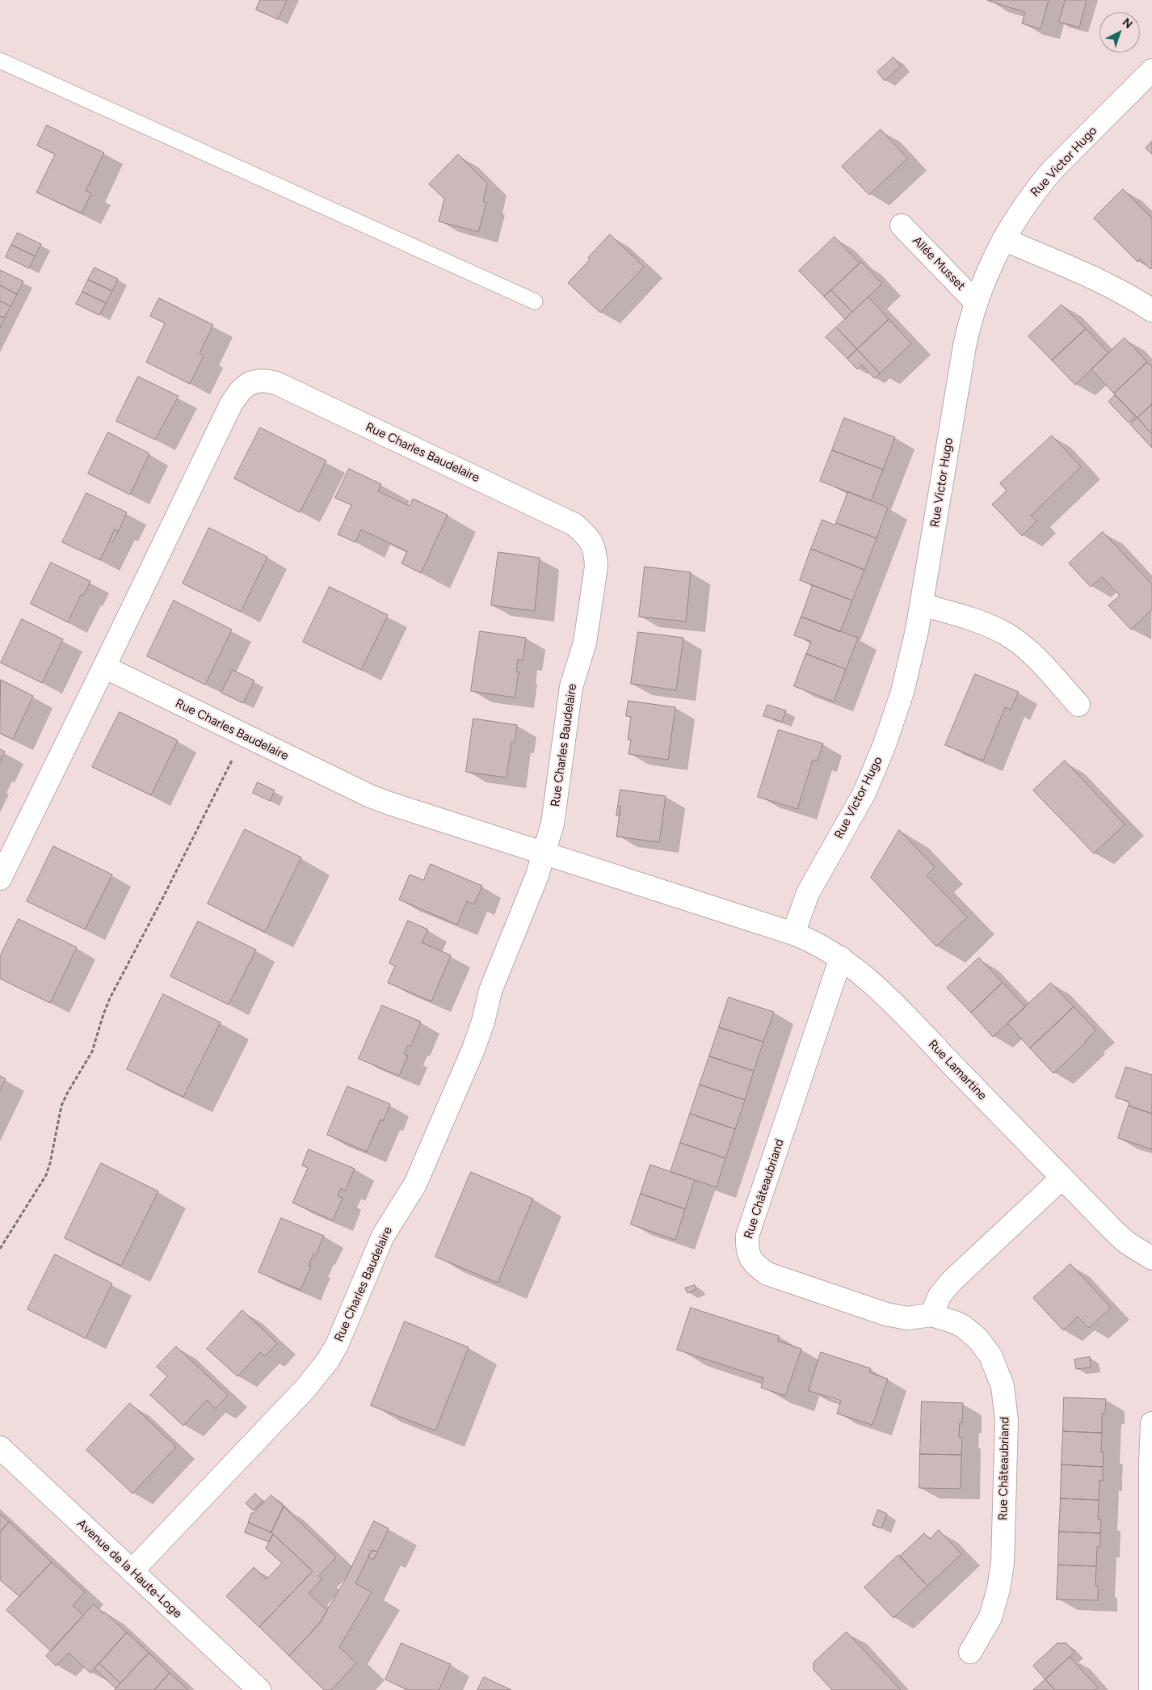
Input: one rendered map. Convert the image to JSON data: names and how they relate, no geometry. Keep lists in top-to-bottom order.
{
  "streets": {
    "street": [
      "Rue Victor Hugo",
      "Allée Musset",
      "Rue Charles Baudelaire",
      "Rue Lamartine",
      "Rue Châteaubriand",
      "Avenue de la Haute-Loge"
    ]
  },
  "crossings": [
    ["Rue Victor Hugo", "Allée Musset"],
    ["Rue Victor Hugo", "Rue Lamartine"],
    ["Rue Charles Baudelaire", "Rue Lamartine"],
    ["Rue Charles Baudelaire", "Avenue de la Haute-Loge"],
    ["Rue Lamartine", "Rue Châteaubriand"]
  ],
  "north": "top right"
}
